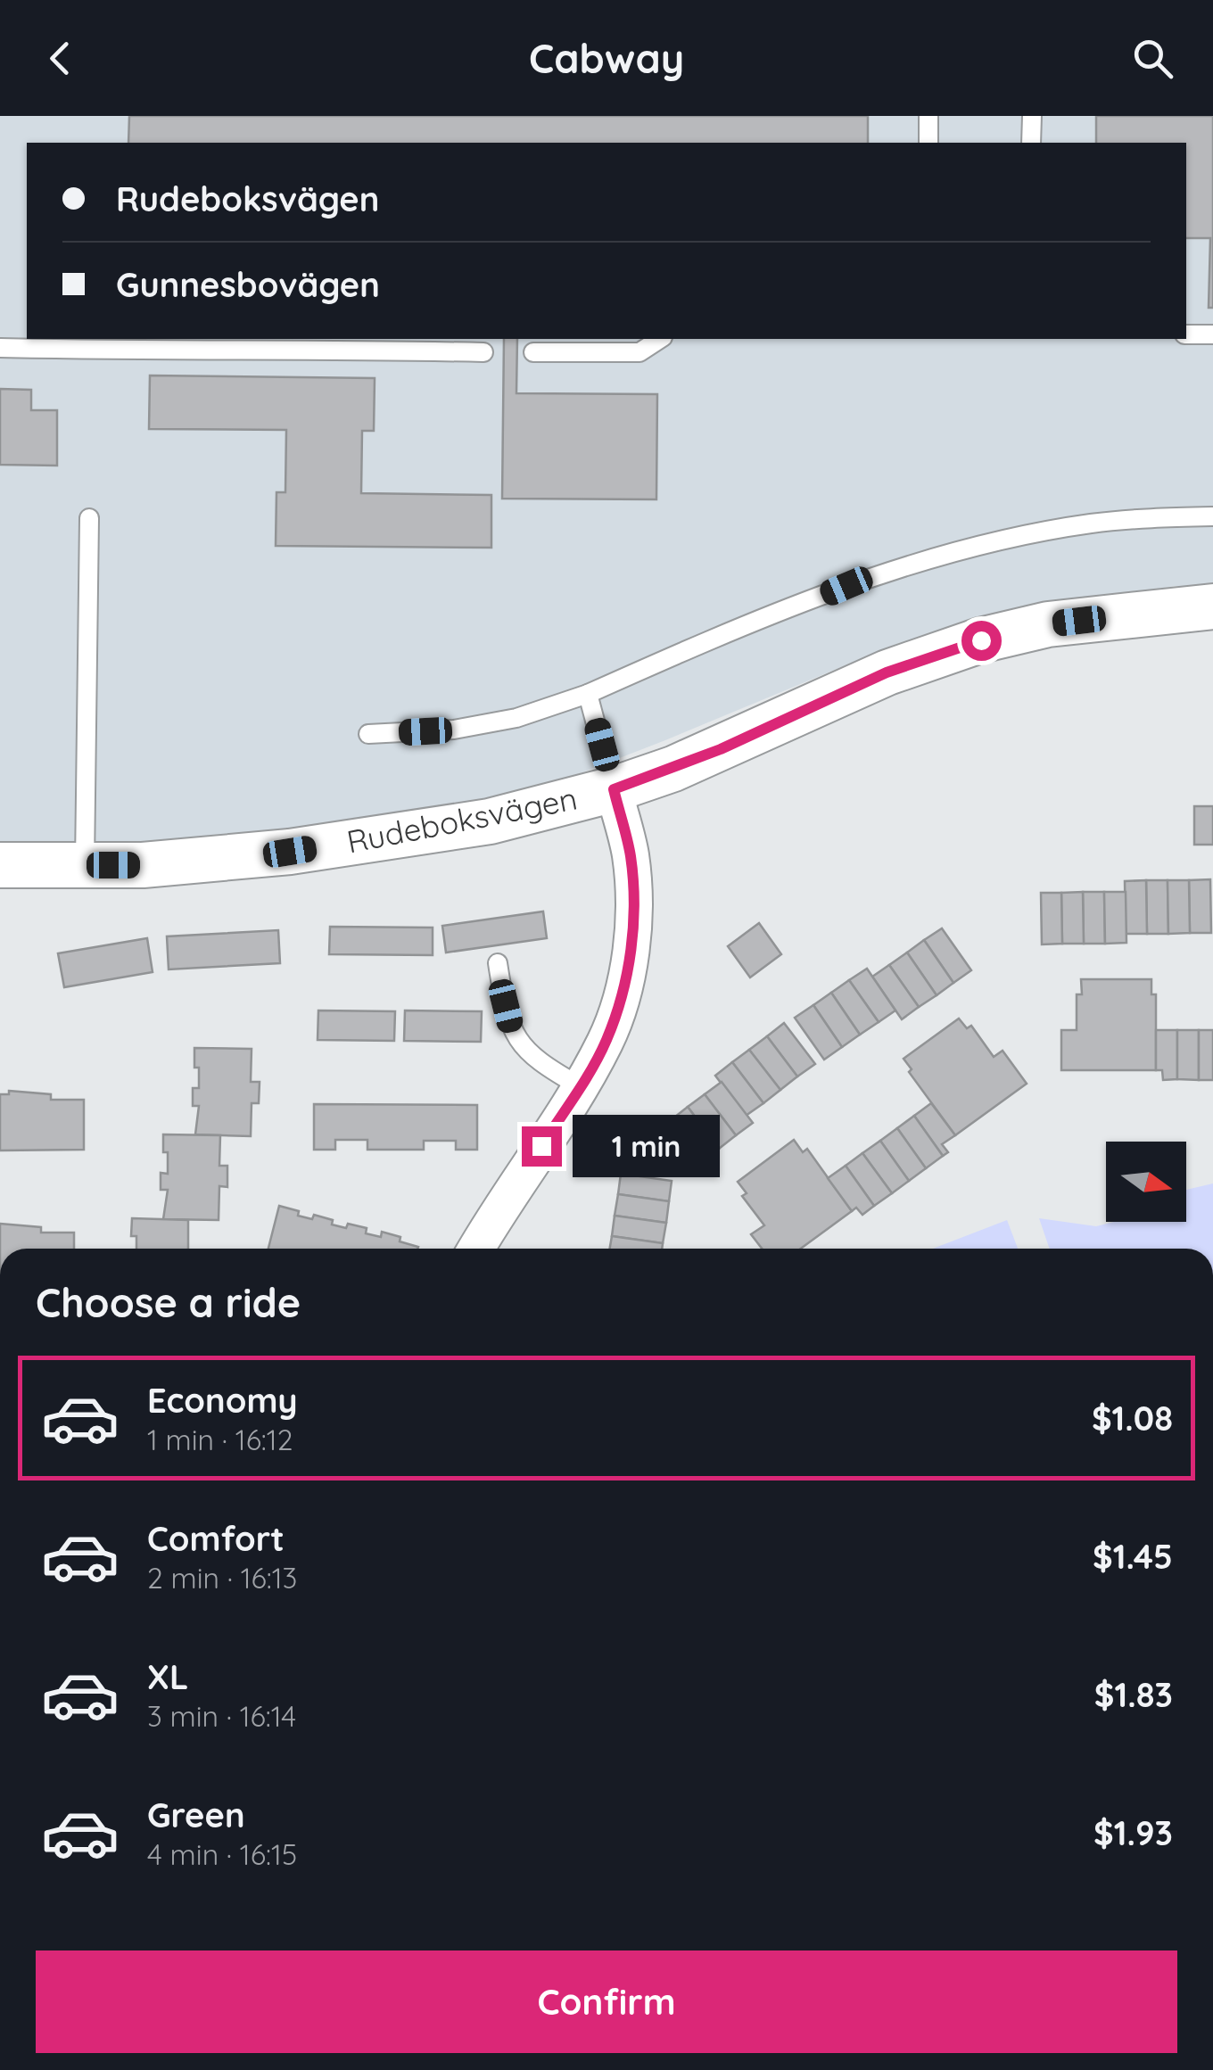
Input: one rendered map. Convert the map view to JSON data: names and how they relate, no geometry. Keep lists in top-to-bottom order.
{
  "streets": {
    "street": ["Rudeboksvägen"]
  },
  "north": "right",
  "page": {
    "header": "Cabway",
    "banner": ["Rudeboksvägen", "Gunnesbovägen"],
    "bubble": "1 min",
    "heading": "Choose a ride",
    "list": [
      {
        "name": "Economy",
        "note": "1 min · 16:12",
        "value": "$1.08"
      },
      {
        "name": "Comfort",
        "note": "2 min · 16:13",
        "value": "$1.45"
      },
      {
        "name": "XL",
        "note": "3 min · 16:14",
        "value": "$1.83"
      },
      {
        "name": "Green",
        "note": "4 min · 16:15",
        "value": "$1.93"
      }
    ],
    "buttons": "Confirm"
  }
}
